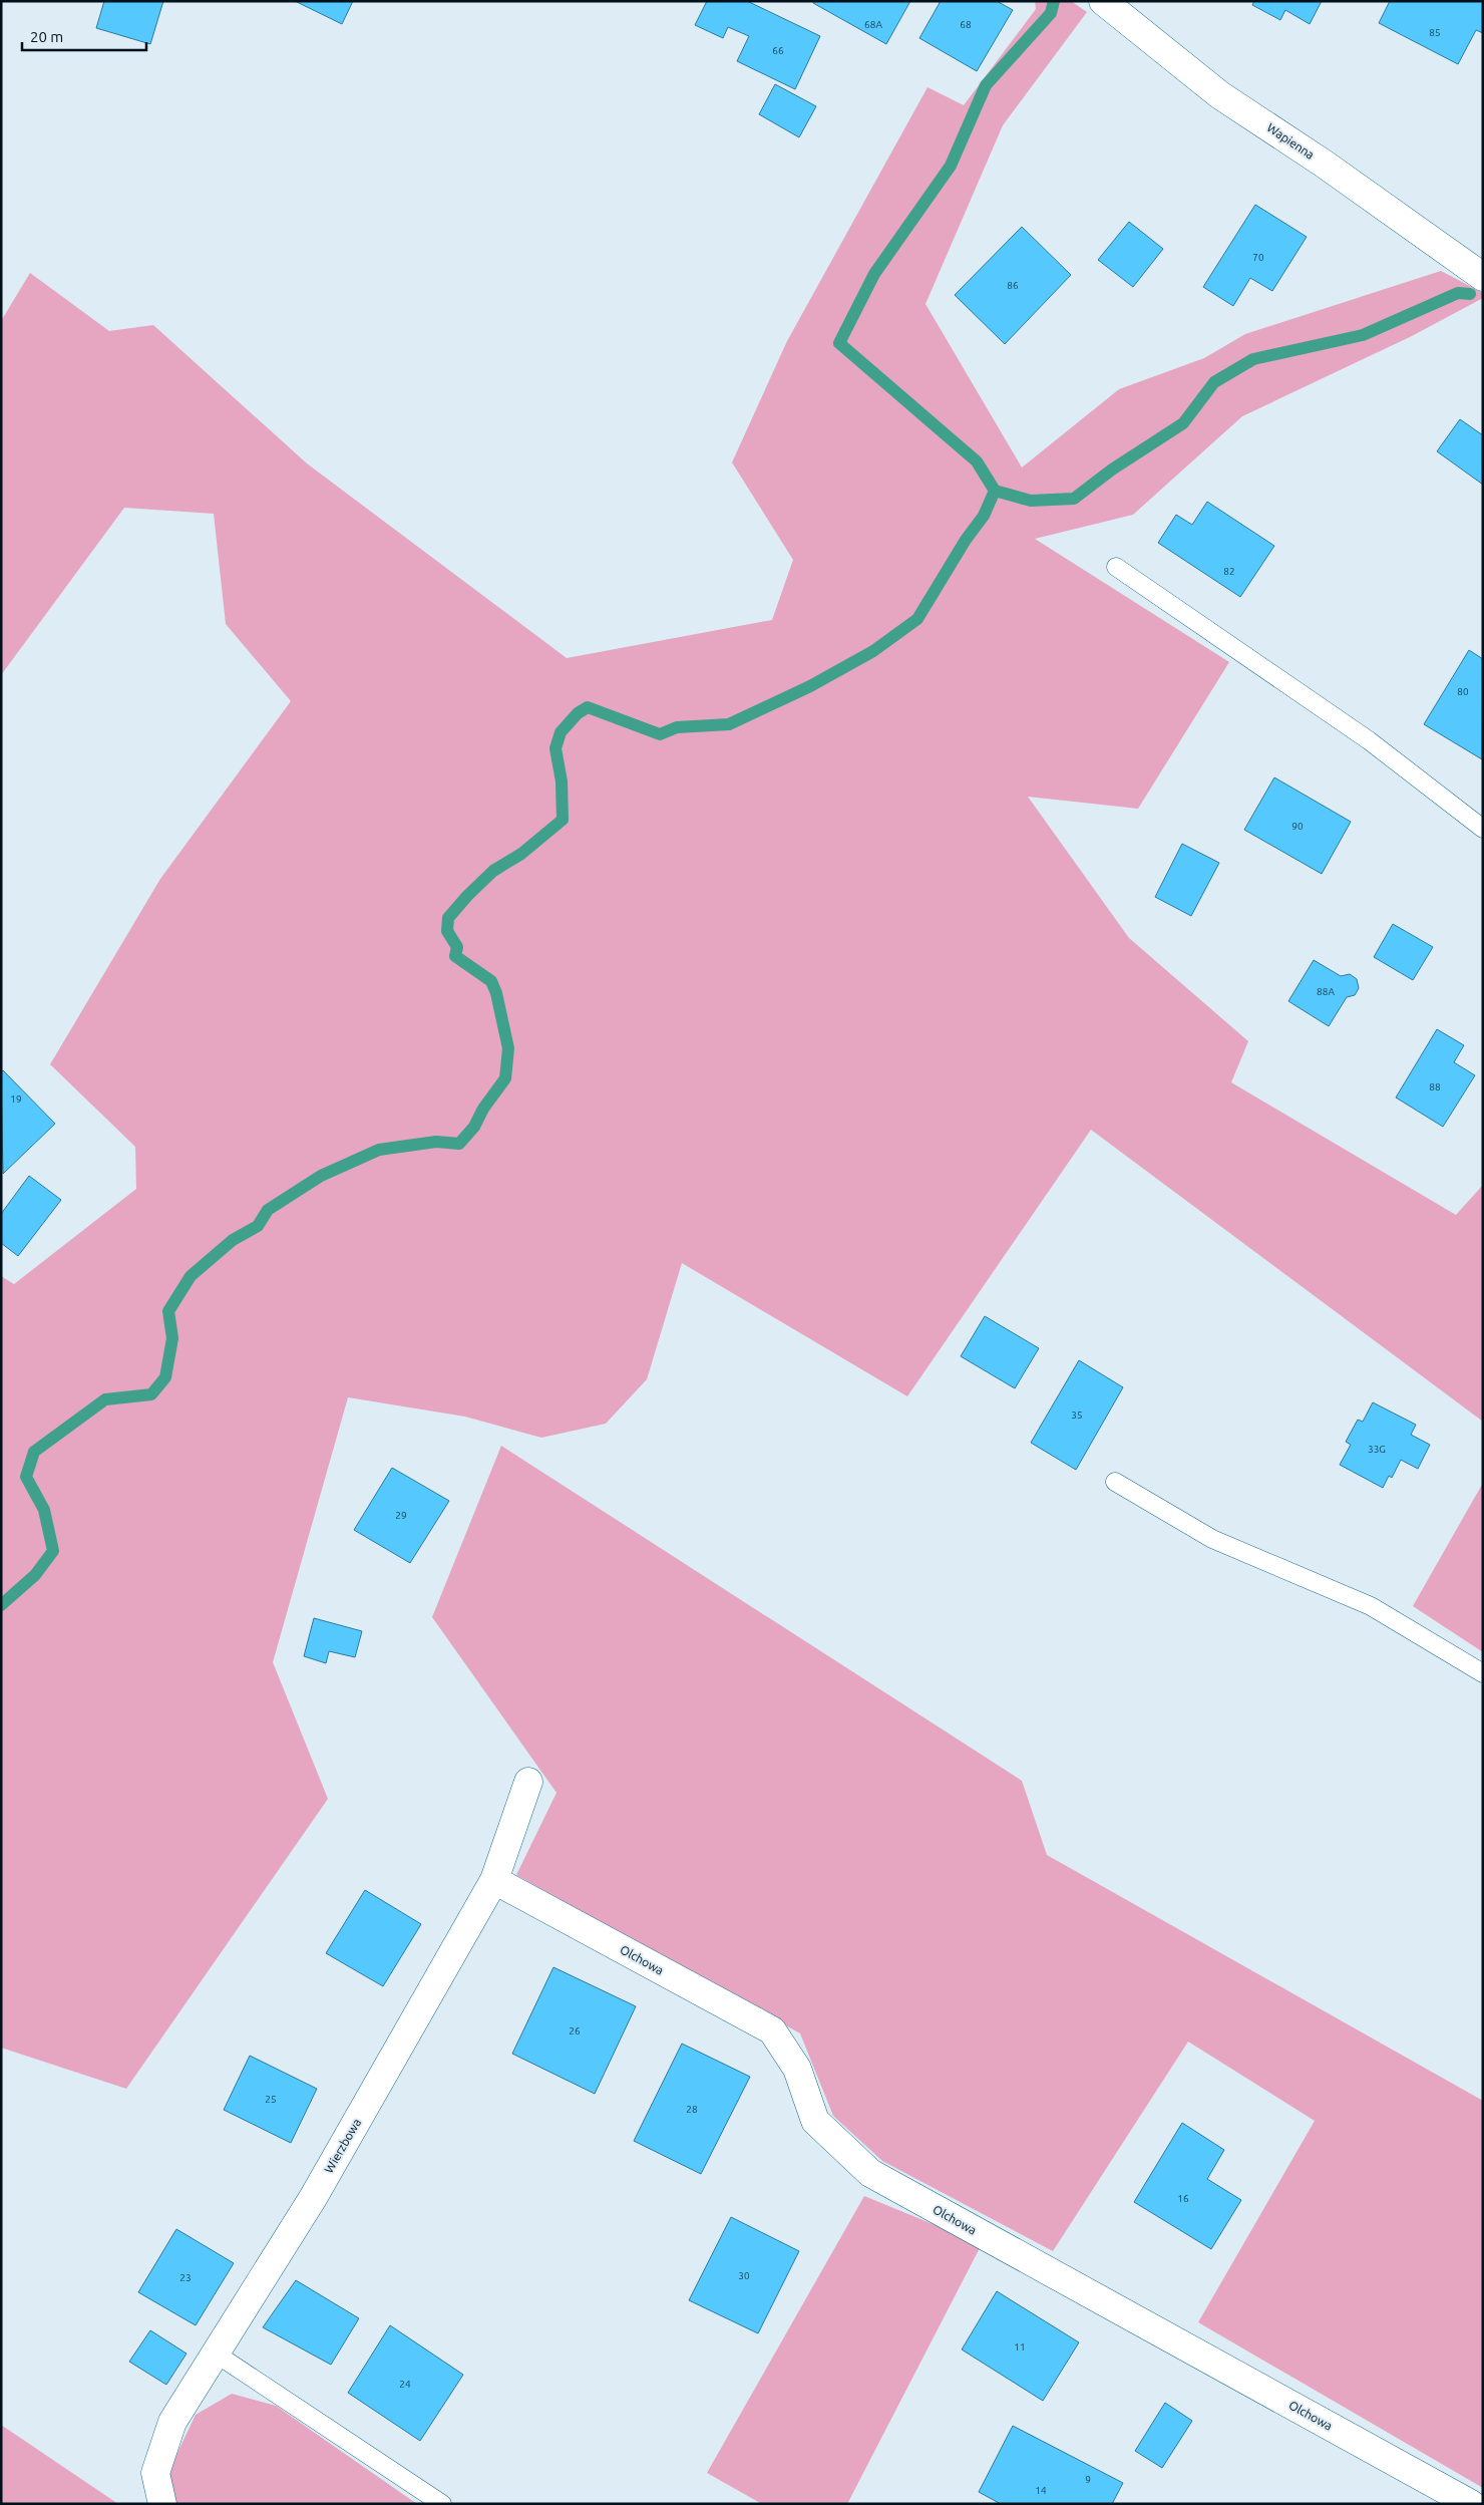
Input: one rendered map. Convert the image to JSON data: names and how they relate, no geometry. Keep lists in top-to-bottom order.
{
  "streets": {
    "street": ["Wapienna", "Olchowa", "Wierzbowa"]
  },
  "crossings": [
    ["Olchowa", "Wierzbowa"]
  ],
  "house_numbers": [
    "68A",
    "68",
    "85",
    "66",
    "70",
    "86",
    "82",
    "80",
    "90",
    "88A",
    "88",
    "19",
    "35",
    "33G",
    "29",
    "26",
    "25",
    "28",
    "16",
    "30",
    "23",
    "11",
    "24",
    "9",
    "14"
  ],
  "scale_bar": "20 m"
}
